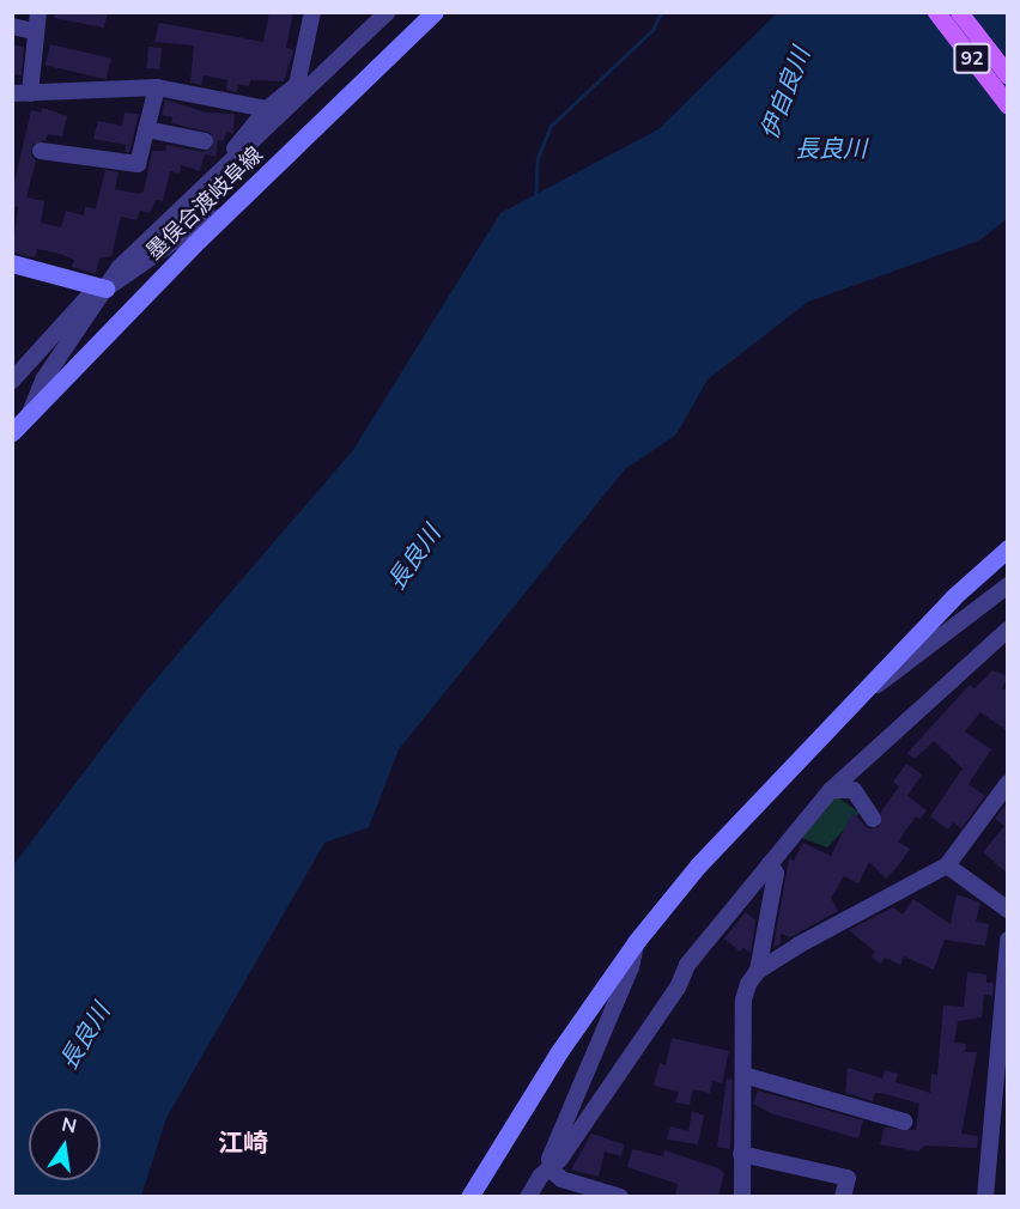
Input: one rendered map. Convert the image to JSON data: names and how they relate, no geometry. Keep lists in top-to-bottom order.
{
  "streets": {
    "main road": ["92"],
    "street": ["墨俣合渡岐阜線"]
  },
  "districts": ["江崎"],
  "water": ["伊自良川", "長良川"],
  "north": "top"
}
